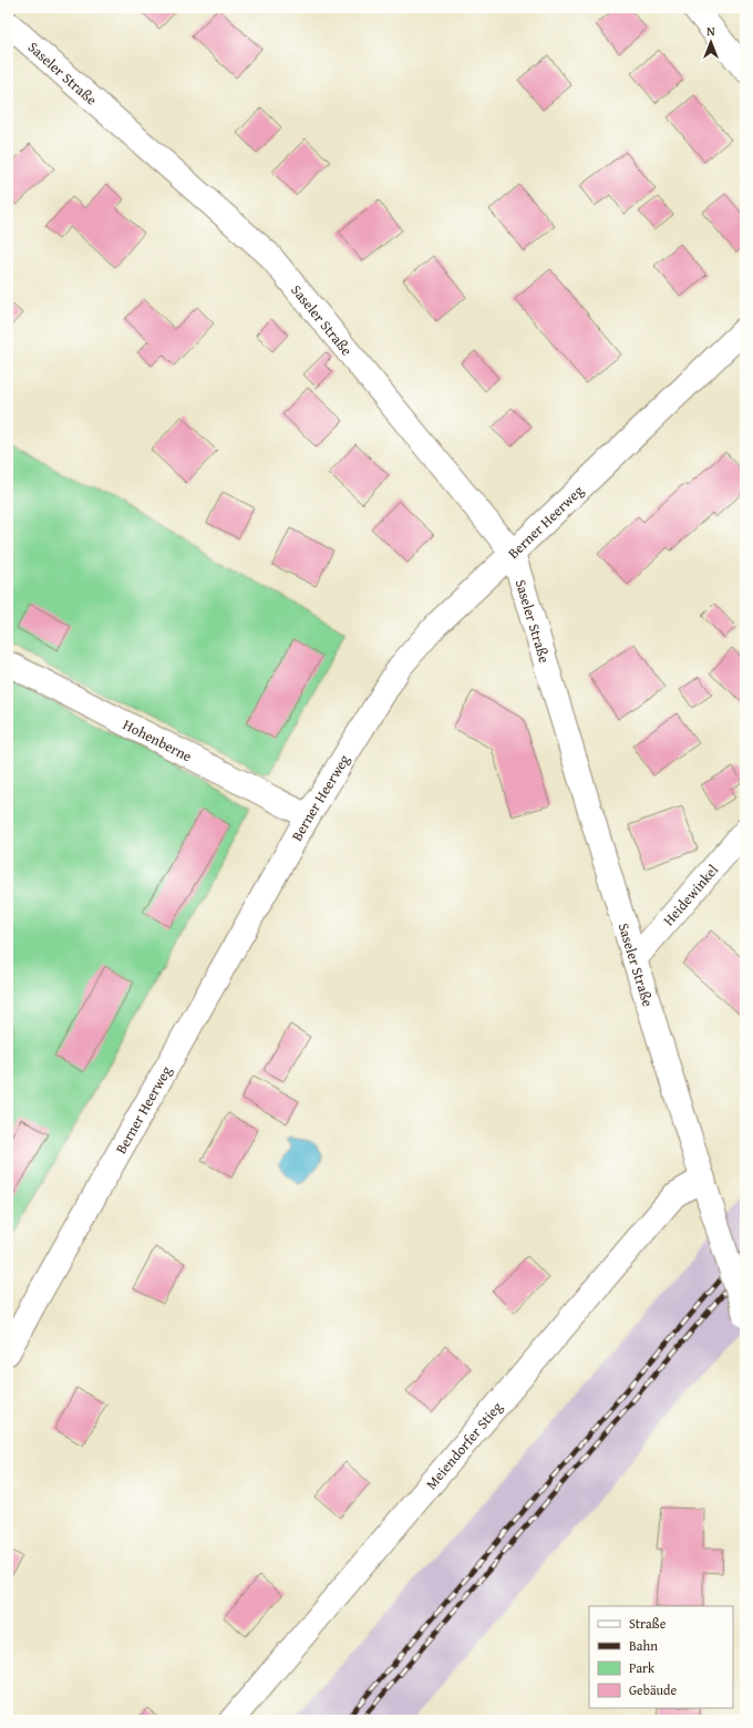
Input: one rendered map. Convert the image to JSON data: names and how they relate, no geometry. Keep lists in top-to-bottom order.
{
  "streets": {
    "street": [
      "Saseler Straße",
      "Berner Heerweg",
      "Hohenberne",
      "Heidewinkel",
      "Meiendorfer Stieg"
    ]
  },
  "crossings": [
    ["Saseler Straße", "Berner Heerweg"],
    ["Saseler Straße", "Heidewinkel"],
    ["Saseler Straße", "Meiendorfer Stieg"],
    ["Berner Heerweg", "Hohenberne"]
  ],
  "legend": [
    "Straße",
    "Bahn",
    "Park",
    "Gebäude"
  ],
  "north": "top"
}
